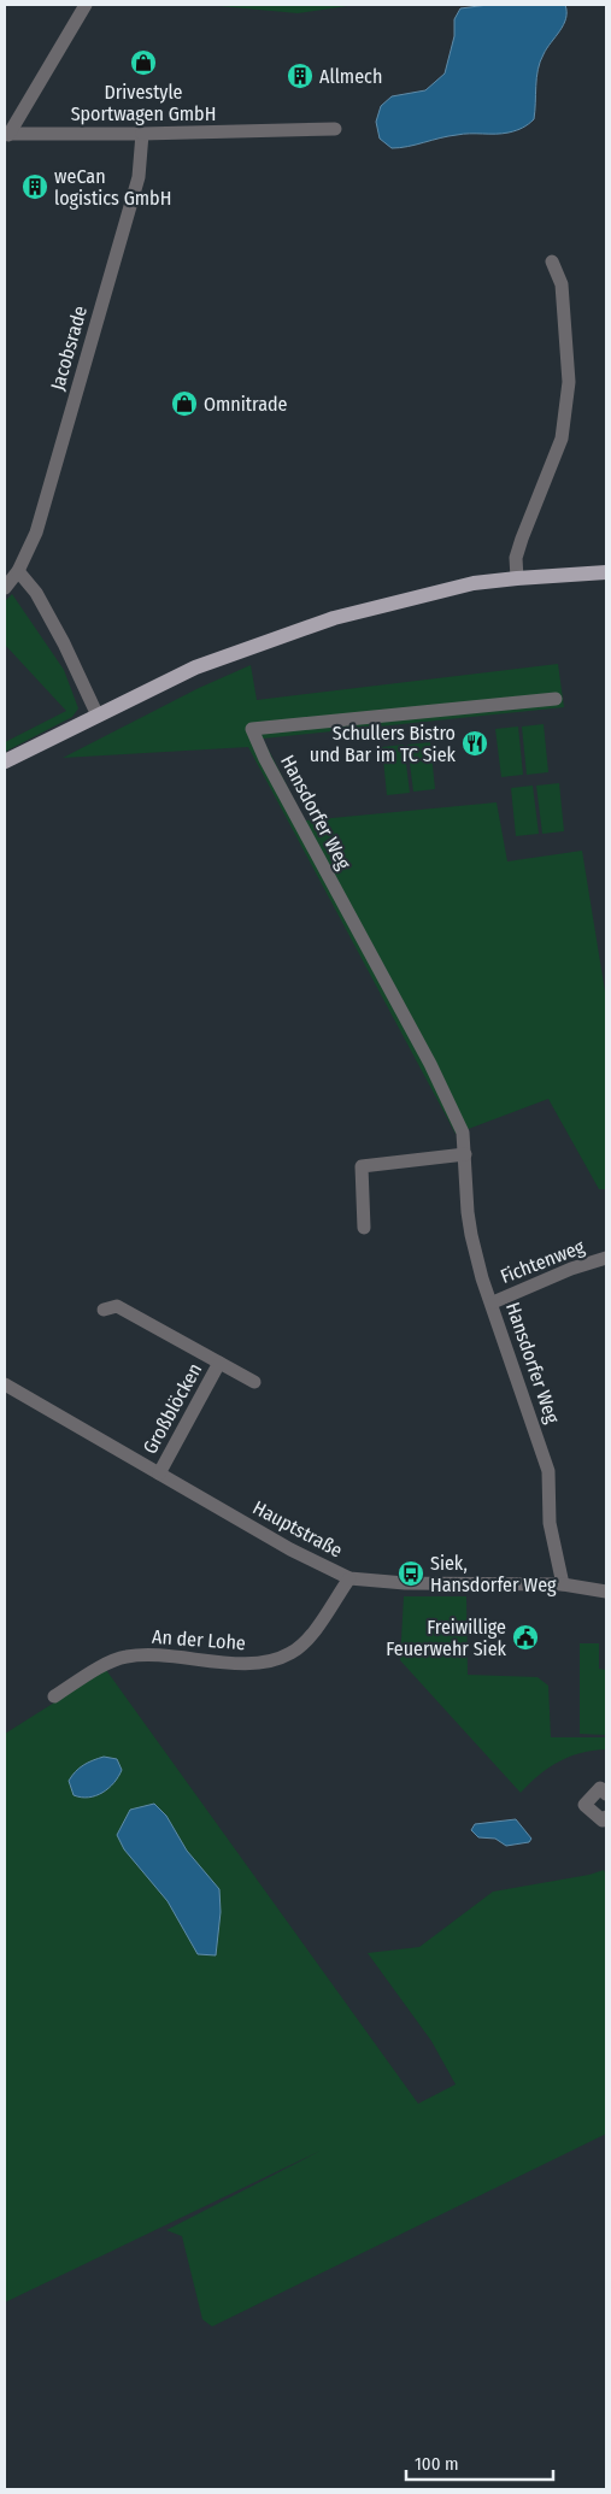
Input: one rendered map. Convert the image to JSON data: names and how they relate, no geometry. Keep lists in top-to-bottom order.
{
  "streets": {
    "street": [
      "Jacobsrade",
      "Hansdorfer Weg",
      "Fichtenweg",
      "Großblöcken",
      "Hauptstraße",
      "An der Lohe"
    ]
  },
  "crossings": [
    ["Hansdorfer Weg", "Fichtenweg"],
    ["Hansdorfer Weg", "Hauptstraße"],
    ["Großblöcken", "Hauptstraße"],
    ["Hauptstraße", "An der Lohe"]
  ],
  "places": {
    "shop": ["Drivestyle Sportwagen GmbH", "Omnitrade"],
    "building": ["Allmech", "weCan logistics GmbH"],
    "restaurant": ["Schullers Bistro und Bar im TC Siek"],
    "bus stop": ["Siek, Hansdorfer Weg"],
    "public building": ["Freiwillige Feuerwehr Siek"]
  },
  "scale_bar": "100 m"
}
